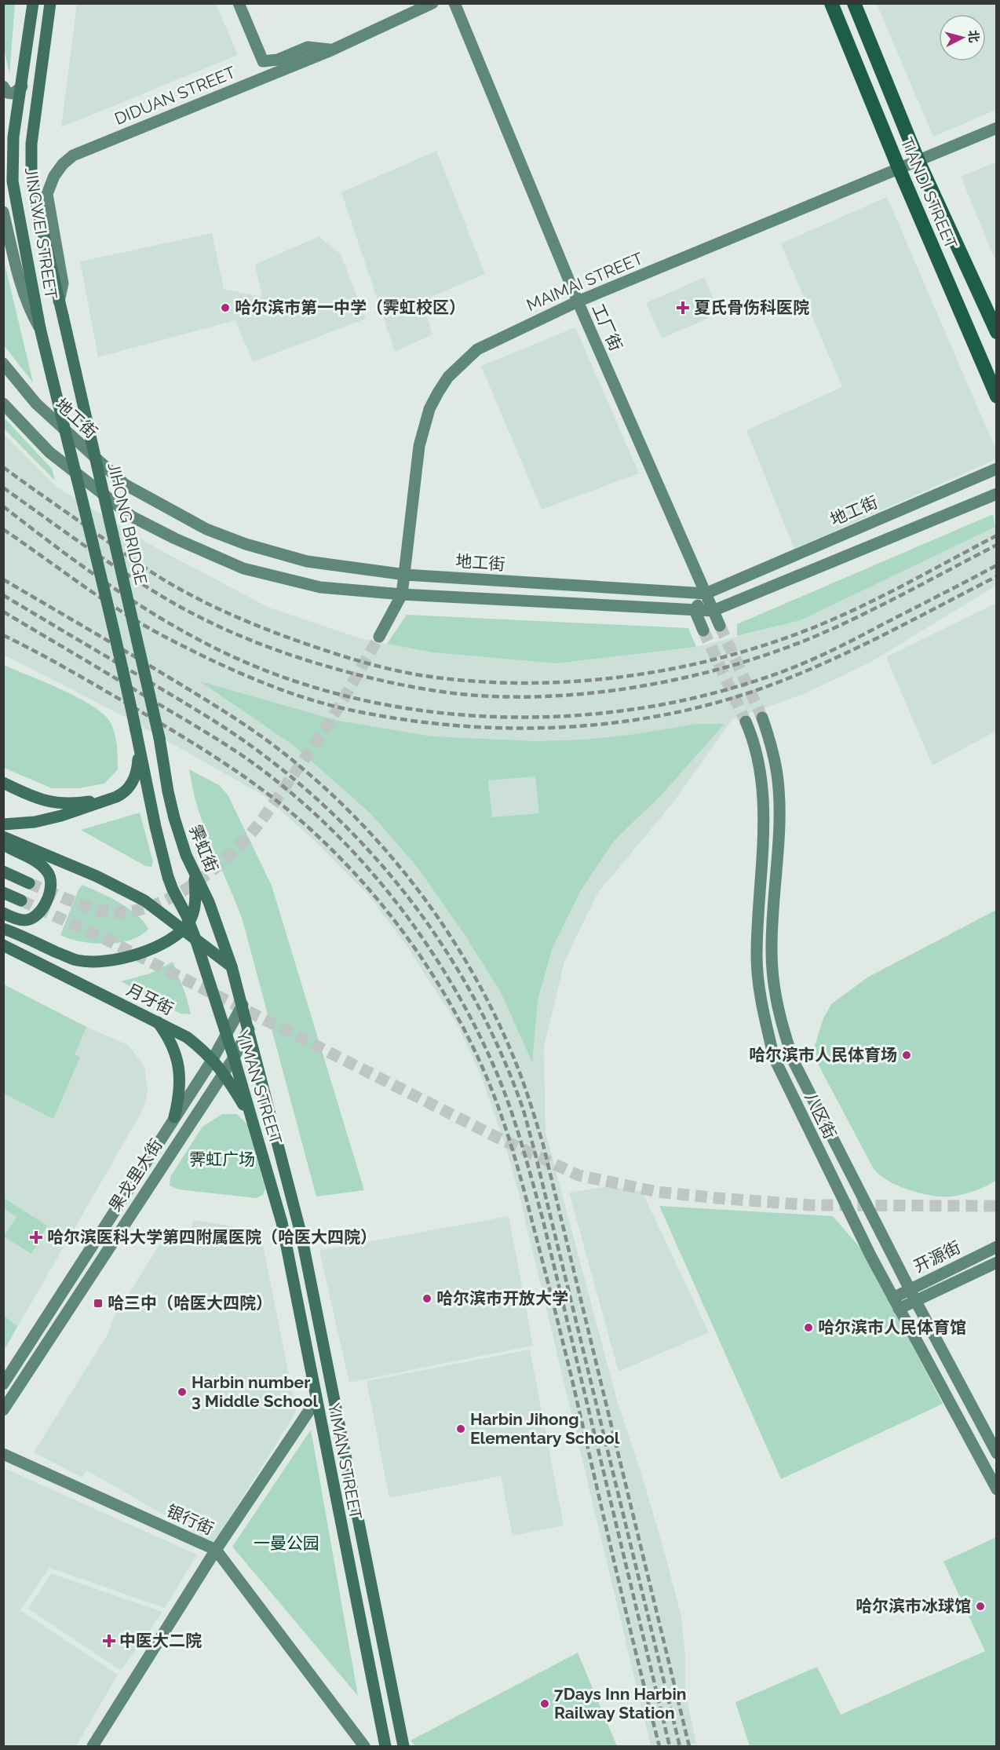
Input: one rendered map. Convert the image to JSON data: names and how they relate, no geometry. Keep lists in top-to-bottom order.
{
  "streets": {
    "highway": ["TIANDI STREET"],
    "main road": [
      "DIDUAN STREET",
      "JINGWEI STREET",
      "MAIMAI STREET",
      "工厂街",
      "地工街",
      "JIHONG BRIDGE",
      "霁虹街",
      "月牙街",
      "YIMAN STREET",
      "八区街",
      "果戈里大街",
      "开源街",
      "银行街"
    ]
  },
  "crossings": [
    ["DIDUAN STREET", "JINGWEI STREET"],
    ["DIDUAN STREET", "JIHONG BRIDGE"],
    ["TIANDI STREET", "MAIMAI STREET"],
    ["JINGWEI STREET", "JIHONG BRIDGE"],
    ["MAIMAI STREET", "工厂街"],
    ["MAIMAI STREET", "地工街"],
    ["工厂街", "地工街"],
    ["JIHONG BRIDGE", "霁虹街"],
    ["霁虹街", "YIMAN STREET"],
    ["月牙街", "YIMAN STREET"],
    ["月牙街", "果戈里大街"],
    ["YIMAN STREET", "果戈里大街"],
    ["八区街", "开源街"]
  ],
  "parks": ["霁虹广场", "一曼公园"],
  "places": {
    "other": [
      "哈尔滨市第一中学（霁虹校区）",
      "哈尔滨市人民体育场",
      "哈尔滨市开放大学",
      "哈尔滨市人民体育馆",
      "Harbin number 3 Middle School",
      "Harbin Jihong Elementary School",
      "哈尔滨市冰球馆",
      "7Days Inn Harbin Railway Station"
    ],
    "health": ["夏氏骨伤科医院", "哈尔滨医科大学第四附属医院（哈医大四院）", "中医大二院"],
    "transit": ["哈三中（哈医大四院）"]
  },
  "north": "right"
}
